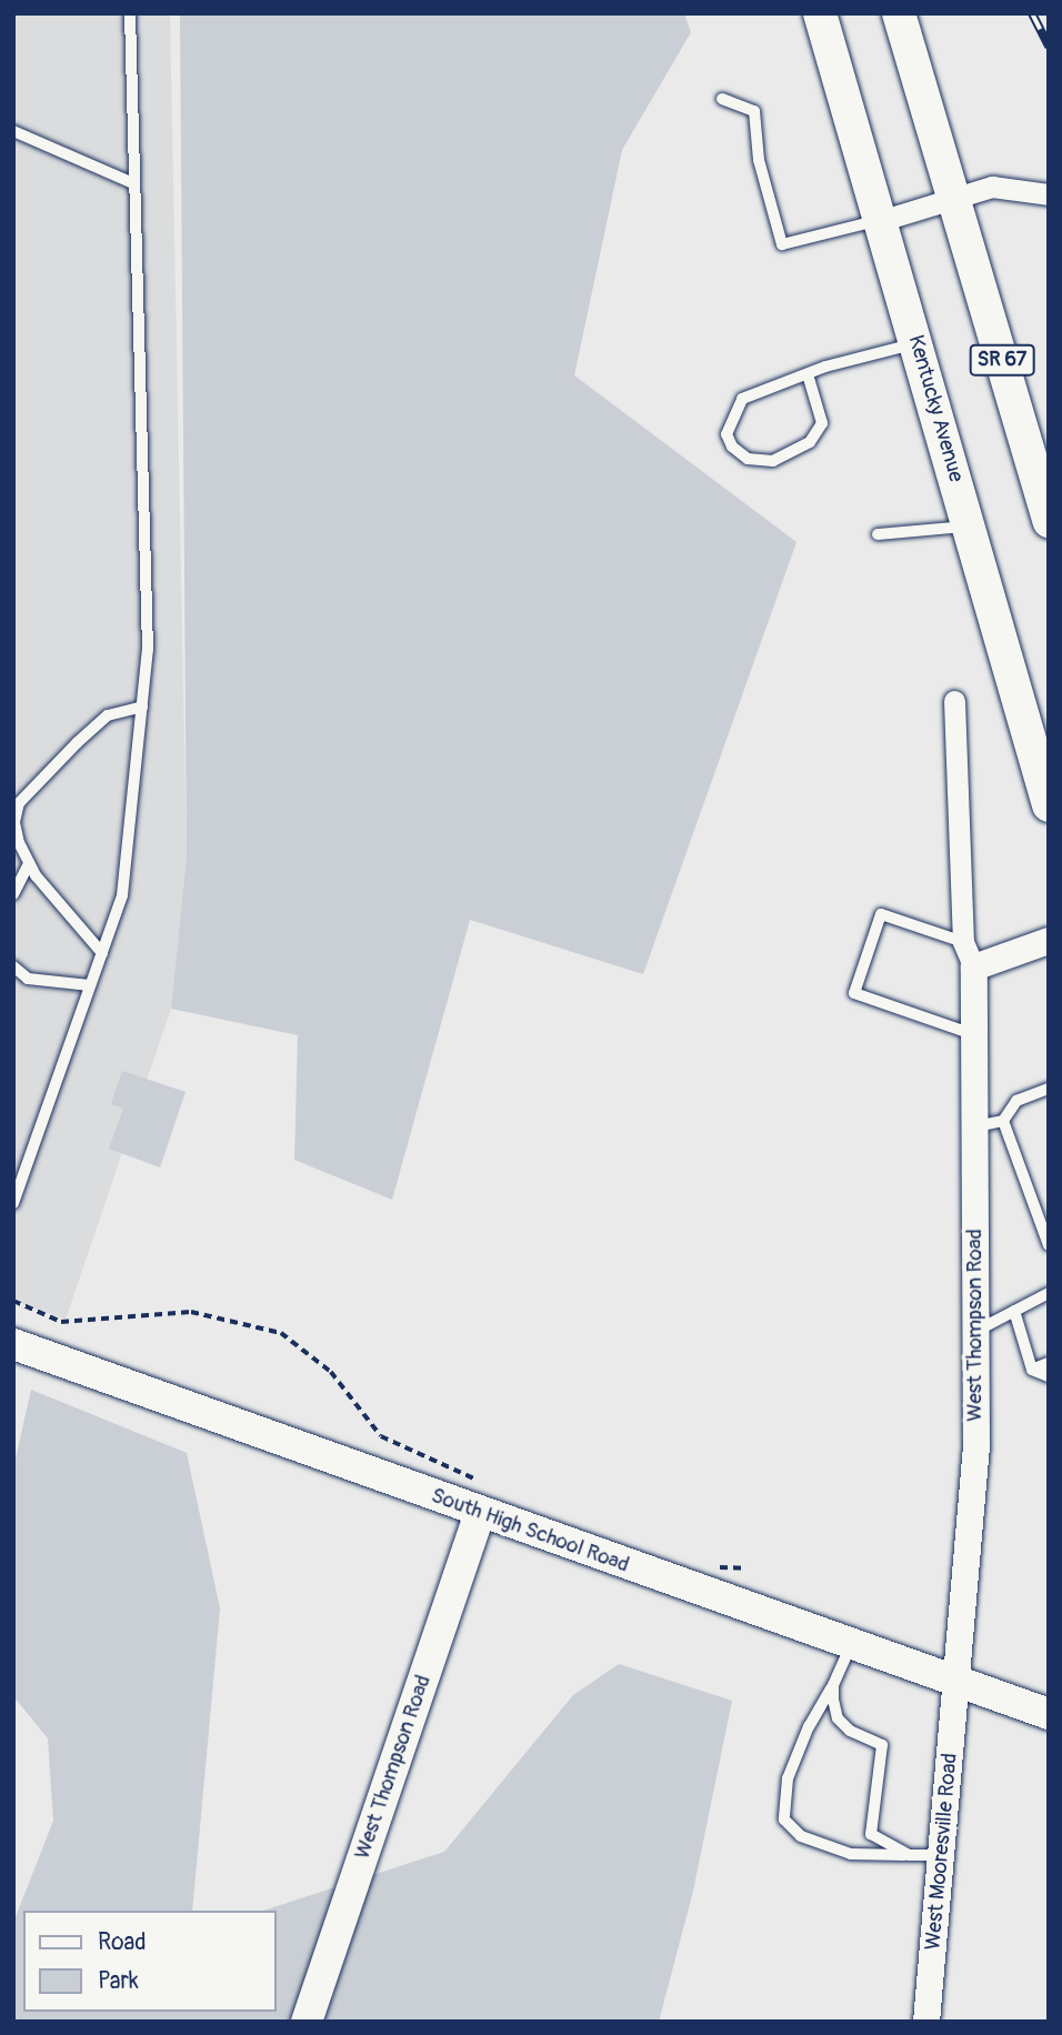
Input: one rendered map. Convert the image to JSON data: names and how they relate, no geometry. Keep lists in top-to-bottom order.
{
  "streets": {
    "main road": [
      "SR 67",
      "Kentucky Avenue",
      "West Thompson Road",
      "South High School Road"
    ],
    "street": ["West Mooresville Road"]
  },
  "crossings": [
    ["West Thompson Road", "South High School Road"],
    ["West Thompson Road", "West Mooresville Road"],
    ["South High School Road", "West Mooresville Road"]
  ],
  "legend": ["Road", "Park"]
}
